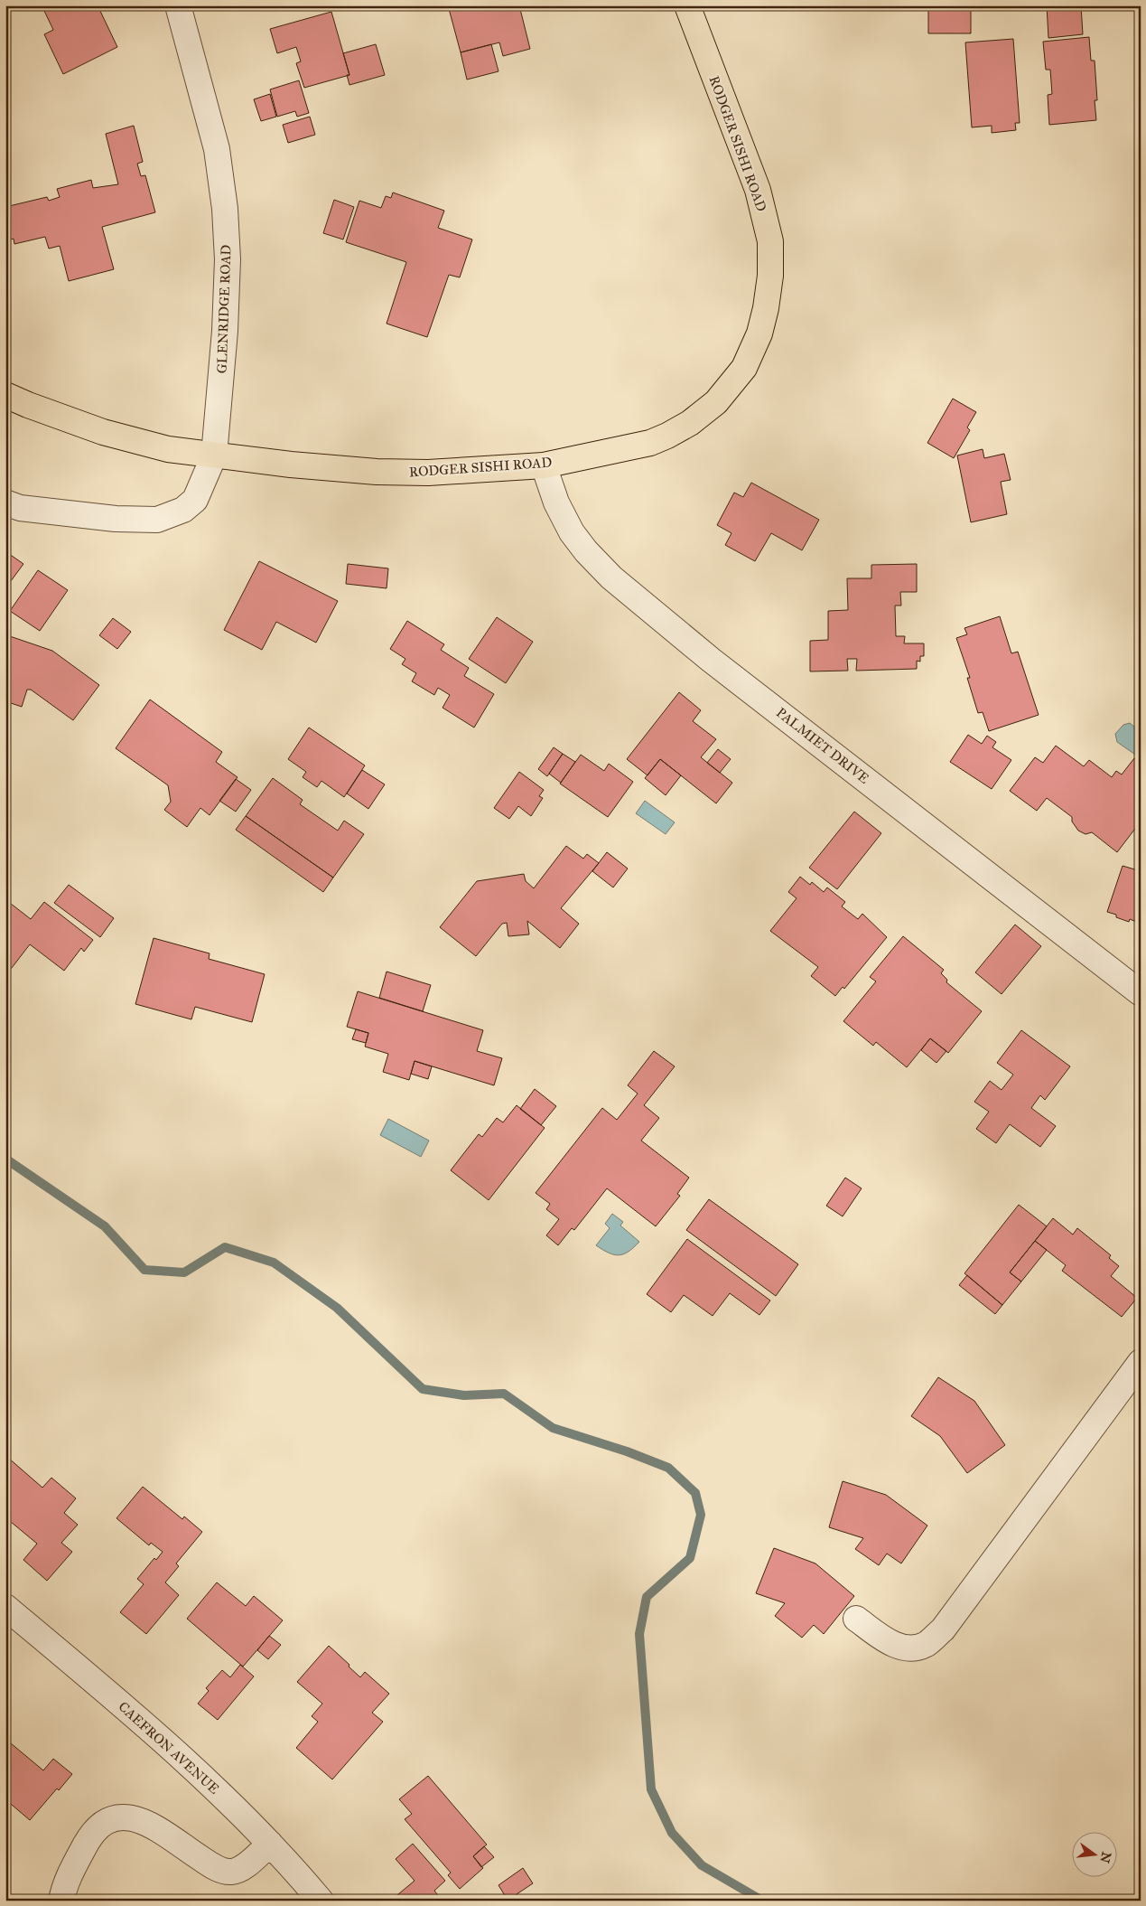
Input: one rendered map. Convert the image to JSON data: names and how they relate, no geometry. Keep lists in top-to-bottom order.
{
  "streets": {
    "main road": ["RODGER SISHI ROAD"],
    "street": ["GLENRIDGE ROAD", "PALMIET DRIVE", "CAEFRON AVENUE"]
  },
  "crossings": [
    ["RODGER SISHI ROAD", "GLENRIDGE ROAD"],
    ["RODGER SISHI ROAD", "PALMIET DRIVE"]
  ],
  "north": "right"
}
